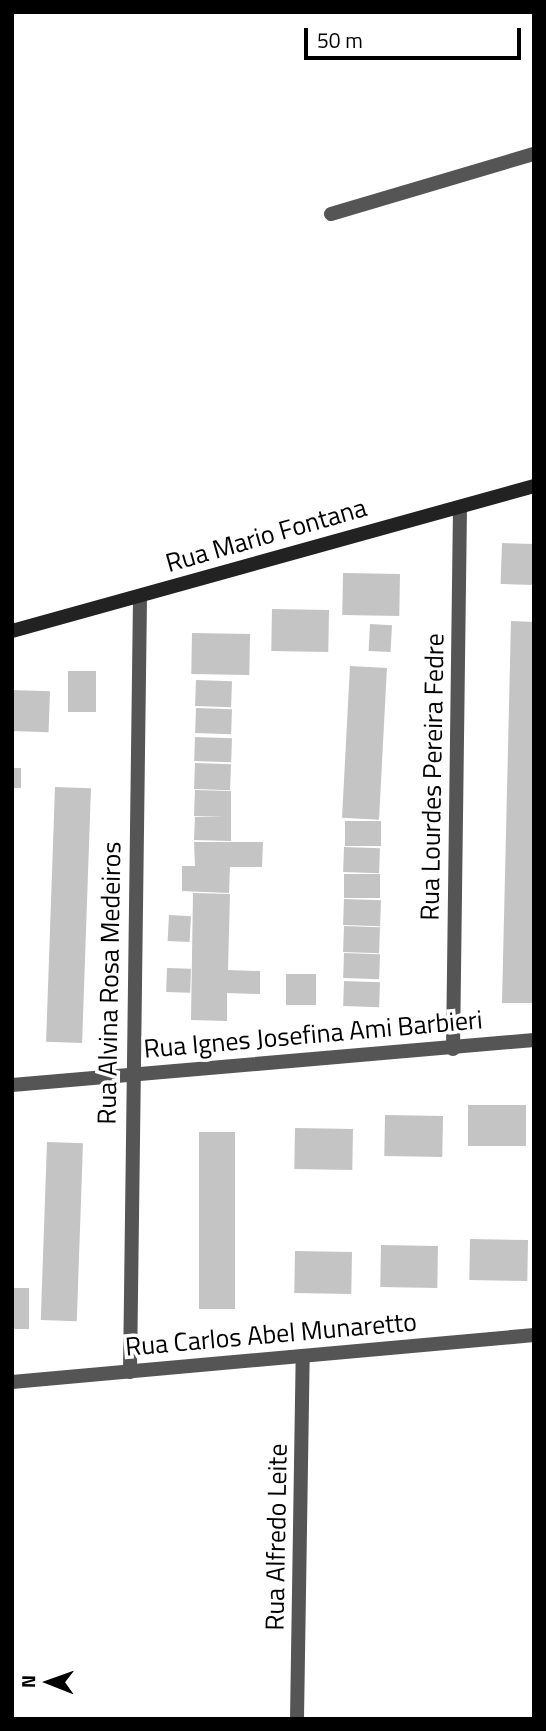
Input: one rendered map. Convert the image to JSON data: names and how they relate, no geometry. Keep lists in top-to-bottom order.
{
  "streets": {
    "street": [
      "Rua Mario Fontana",
      "Rua Lourdes Pereira Fedre",
      "Rua Alvina Rosa Medeiros",
      "Rua Ignes Josefina Ami Barbieri",
      "Rua Carlos Abel Munaretto",
      "Rua Alfredo Leite"
    ]
  },
  "crossings": [
    ["Rua Mario Fontana", "Rua Lourdes Pereira Fedre"],
    ["Rua Mario Fontana", "Rua Alvina Rosa Medeiros"],
    ["Rua Lourdes Pereira Fedre", "Rua Ignes Josefina Ami Barbieri"],
    ["Rua Alvina Rosa Medeiros", "Rua Ignes Josefina Ami Barbieri"],
    ["Rua Alvina Rosa Medeiros", "Rua Carlos Abel Munaretto"],
    ["Rua Carlos Abel Munaretto", "Rua Alfredo Leite"]
  ],
  "scale_bar": "50 m",
  "north": "left"
}
